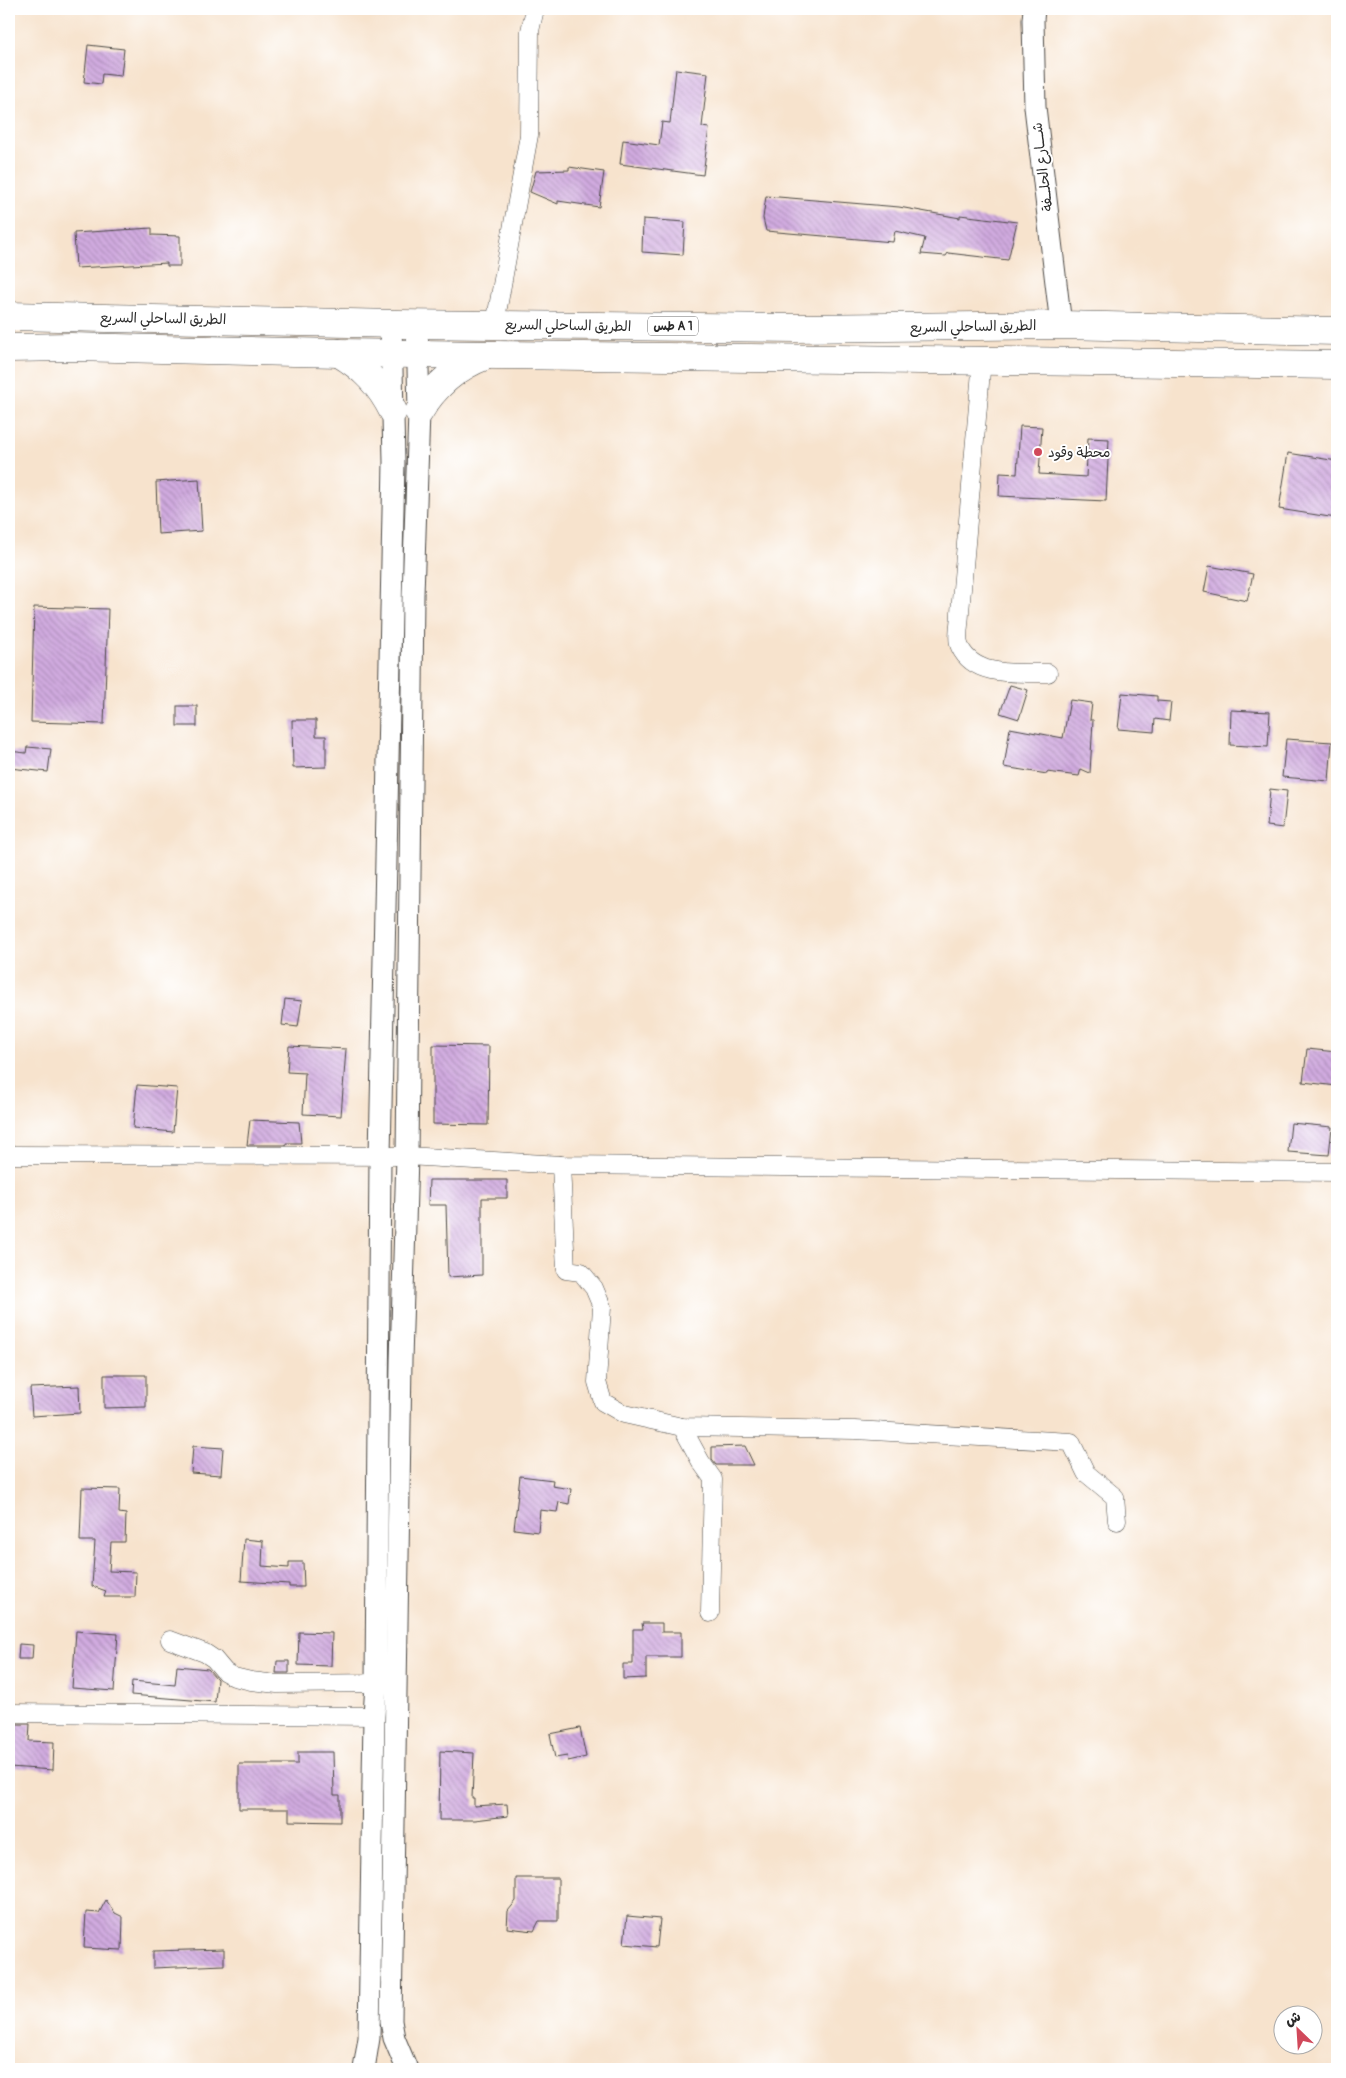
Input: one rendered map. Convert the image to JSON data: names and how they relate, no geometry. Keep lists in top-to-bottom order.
{
  "streets": {
    "highway": ["الطريق الساحلي السريع", "طس A 1"],
    "street": ["شــــارع الحلـــفة"]
  },
  "crossings": [
    ["شــــارع الحلـــفة", "الطريق الساحلي السريع"]
  ],
  "places": ["محطة وقود"],
  "north": "top left"
}
